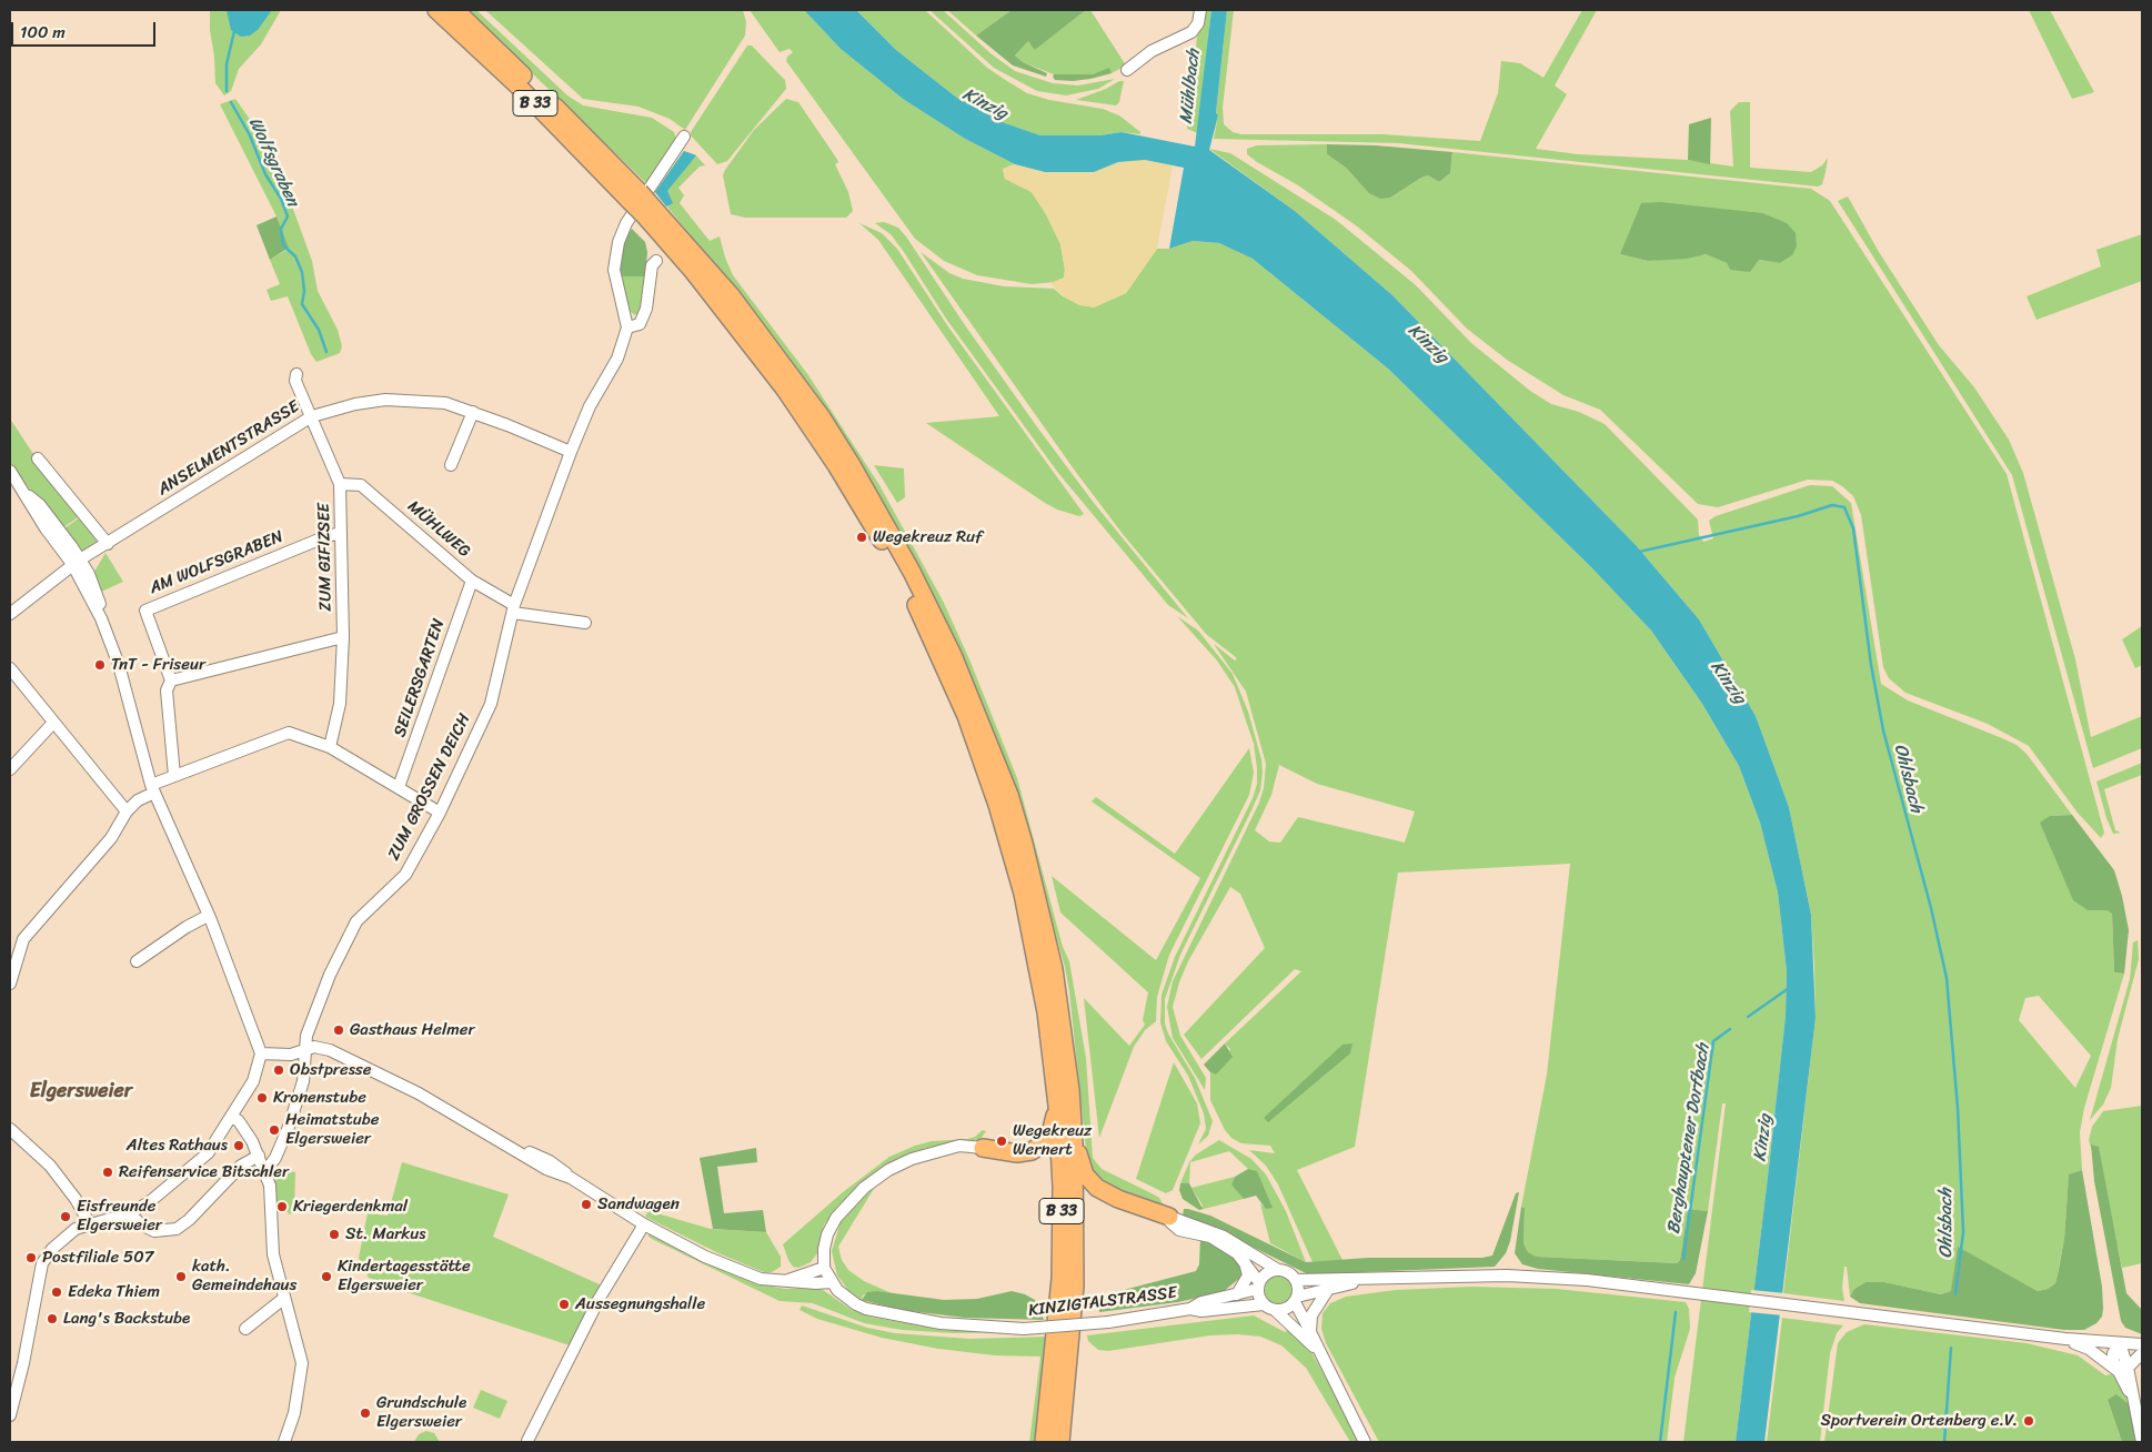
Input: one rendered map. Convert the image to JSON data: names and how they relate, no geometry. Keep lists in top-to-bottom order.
{
  "streets": {
    "highway": ["B 33"],
    "street": [
      "ANSELMENTSTRASSE",
      "MÜHLWEG",
      "ZUM GIFIZSEE",
      "AM WOLFSGRABEN",
      "SEILERSGARTEN",
      "ZUM GROSSEN DEICH",
      "KINZIGTALSTRASSE"
    ]
  },
  "crossings": [
    ["ANSELMENTSTRASSE", "ZUM GIFIZSEE"],
    ["ANSELMENTSTRASSE", "ZUM GROSSEN DEICH"],
    ["MÜHLWEG", "ZUM GIFIZSEE"],
    ["MÜHLWEG", "SEILERSGARTEN"],
    ["MÜHLWEG", "ZUM GROSSEN DEICH"],
    ["ZUM GIFIZSEE", "AM WOLFSGRABEN"]
  ],
  "districts": ["Elgersweier"],
  "water": [
    "Mühlbach",
    "Kinzig",
    "Wolfsgraben",
    "Ohlsbach",
    "Berghauptener Dorfbach"
  ],
  "places": [
    "Wegekreuz Ruf",
    "TnT - Friseur",
    "Gasthaus Helmer",
    "Obstpresse",
    "Kronenstube",
    "Heimatstube Elgersweier",
    "Wegekreuz Wernert",
    "Altes Rathaus",
    "Reifenservice Bitschler",
    "Sandwagen",
    "Kriegerdenkmal",
    "Eisfreunde Elgersweier",
    "St. Markus",
    "Postfiliale 507",
    "kath. Gemeindehaus",
    "Kindertagesstätte Elgersweier",
    "Edeka Thiem",
    "Aussegnungshalle",
    "Lang's Backstube",
    "Grundschule Elgersweier",
    "Sportverein Ortenberg e.V."
  ],
  "scale_bar": "100 m"
}
